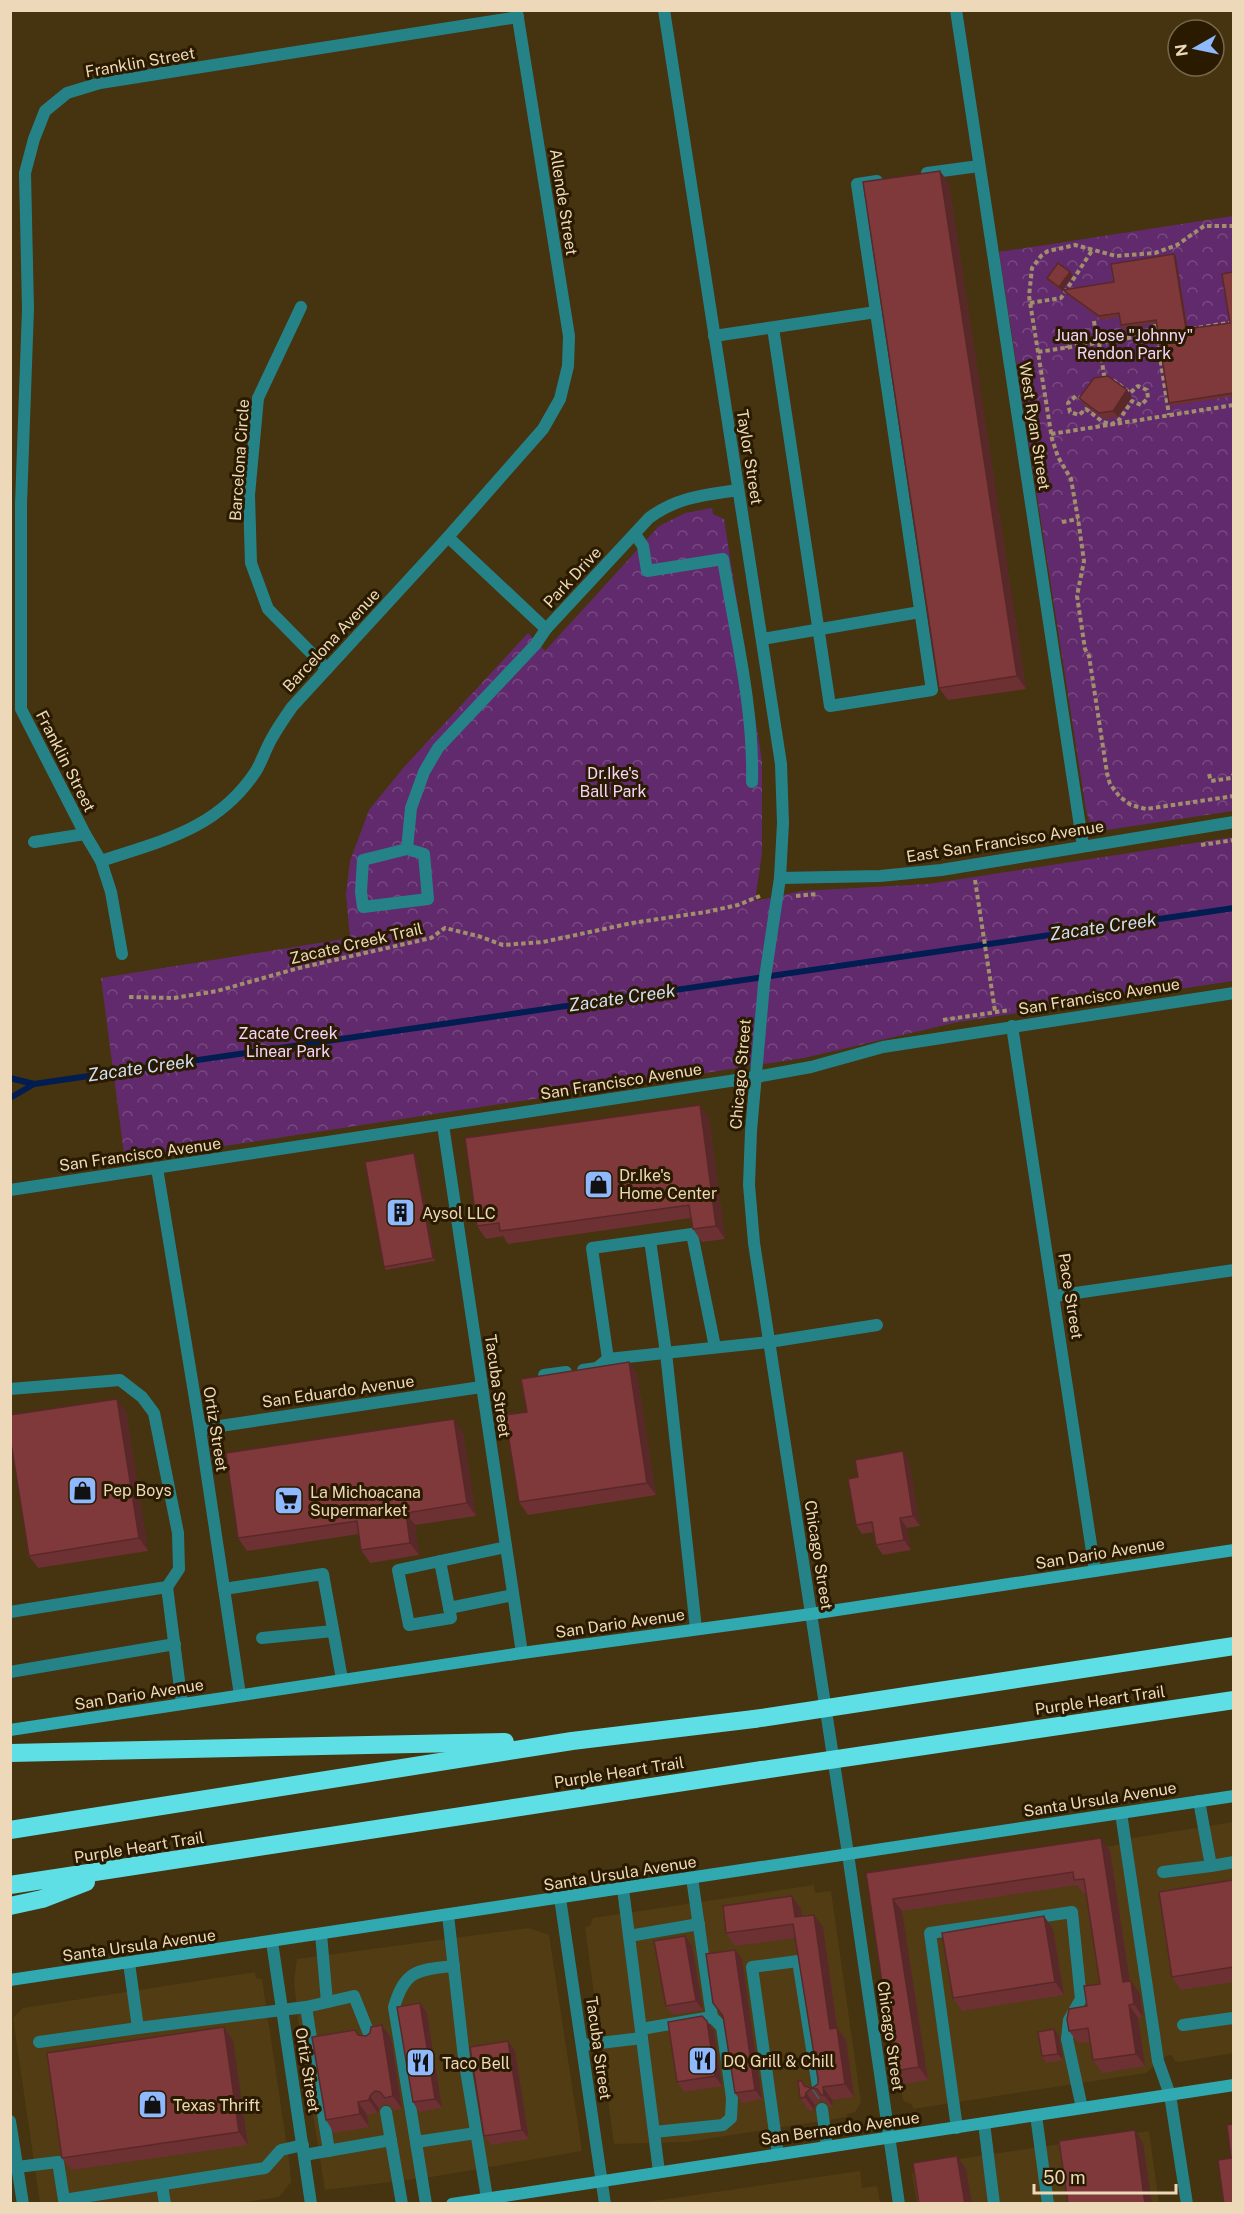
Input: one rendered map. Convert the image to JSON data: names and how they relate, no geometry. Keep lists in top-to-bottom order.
{
  "streets": {
    "highway": ["Purple Heart Trail"],
    "main road": ["San Dario Avenue", "Santa Ursula Avenue", "San Bernardo Avenue"],
    "street": [
      "Franklin Street",
      "Allende Street",
      "West Ryan Street",
      "Taylor Street",
      "Barcelona Circle",
      "Park Drive",
      "Barcelona Avenue",
      "East San Francisco Avenue",
      "San Francisco Avenue",
      "Chicago Street",
      "Pace Street",
      "Tacuba Street",
      "San Eduardo Avenue",
      "Ortiz Street"
    ],
    "path": ["Zacate Creek Trail"]
  },
  "crossings": [
    ["Franklin Street", "Allende Street"],
    ["Franklin Street", "Barcelona Avenue"],
    ["Allende Street", "Barcelona Avenue"],
    ["West Ryan Street", "East San Francisco Avenue"],
    ["Taylor Street", "Park Drive"],
    ["Taylor Street", "East San Francisco Avenue"],
    ["Taylor Street", "Chicago Street"],
    ["Barcelona Circle", "Barcelona Avenue"],
    ["Park Drive", "Barcelona Avenue"],
    ["San Francisco Avenue", "Chicago Street"],
    ["San Francisco Avenue", "Pace Street"],
    ["San Francisco Avenue", "Tacuba Street"],
    ["San Francisco Avenue", "Ortiz Street"],
    ["Chicago Street", "San Dario Avenue"],
    ["Chicago Street", "Santa Ursula Avenue"],
    ["Chicago Street", "San Bernardo Avenue"],
    ["Pace Street", "San Dario Avenue"],
    ["Tacuba Street", "San Eduardo Avenue"],
    ["Tacuba Street", "San Dario Avenue"],
    ["Tacuba Street", "Santa Ursula Avenue"],
    ["Tacuba Street", "San Bernardo Avenue"],
    ["San Eduardo Avenue", "Ortiz Street"],
    ["Ortiz Street", "San Dario Avenue"],
    ["Ortiz Street", "Santa Ursula Avenue"]
  ],
  "water": ["Zacate Creek"],
  "parks": ["Juan Jose \"Johnny\" Rendon Park", "Dr.Ike's Ball Park", "Zacate Creek Linear Park"],
  "places": {
    "shop": ["Dr.Ike's Home Center", "Pep Boys", "Texas Thrift"],
    "building": ["Aysol LLC"],
    "supermarket": ["La Michoacana Supermarket"],
    "restaurant": ["DQ Grill & Chill", "Taco Bell"]
  },
  "scale_bar": "50 m",
  "north": "left"
}
